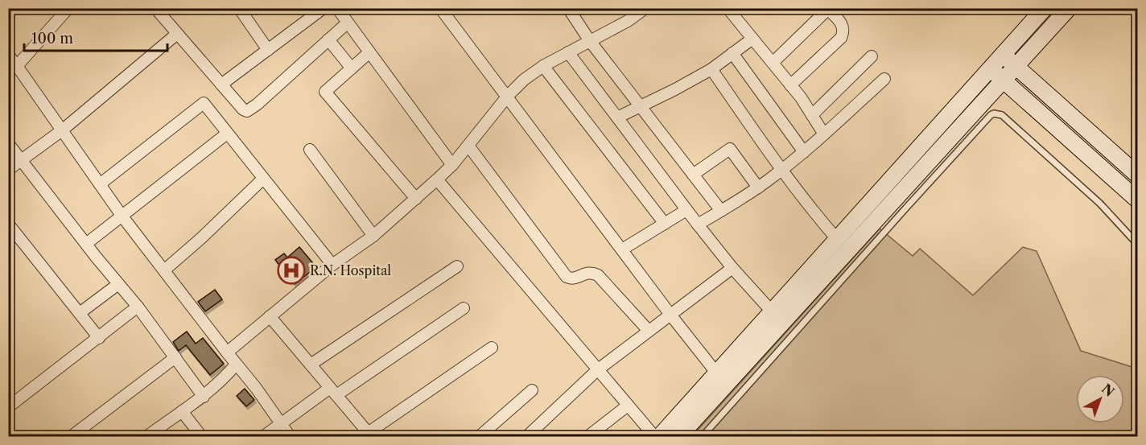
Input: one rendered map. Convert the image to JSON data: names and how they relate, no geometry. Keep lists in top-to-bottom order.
{
  "places": {
    "hospital": ["R.N. Hospital"]
  },
  "scale_bar": "100 m",
  "north": "top right"
}
